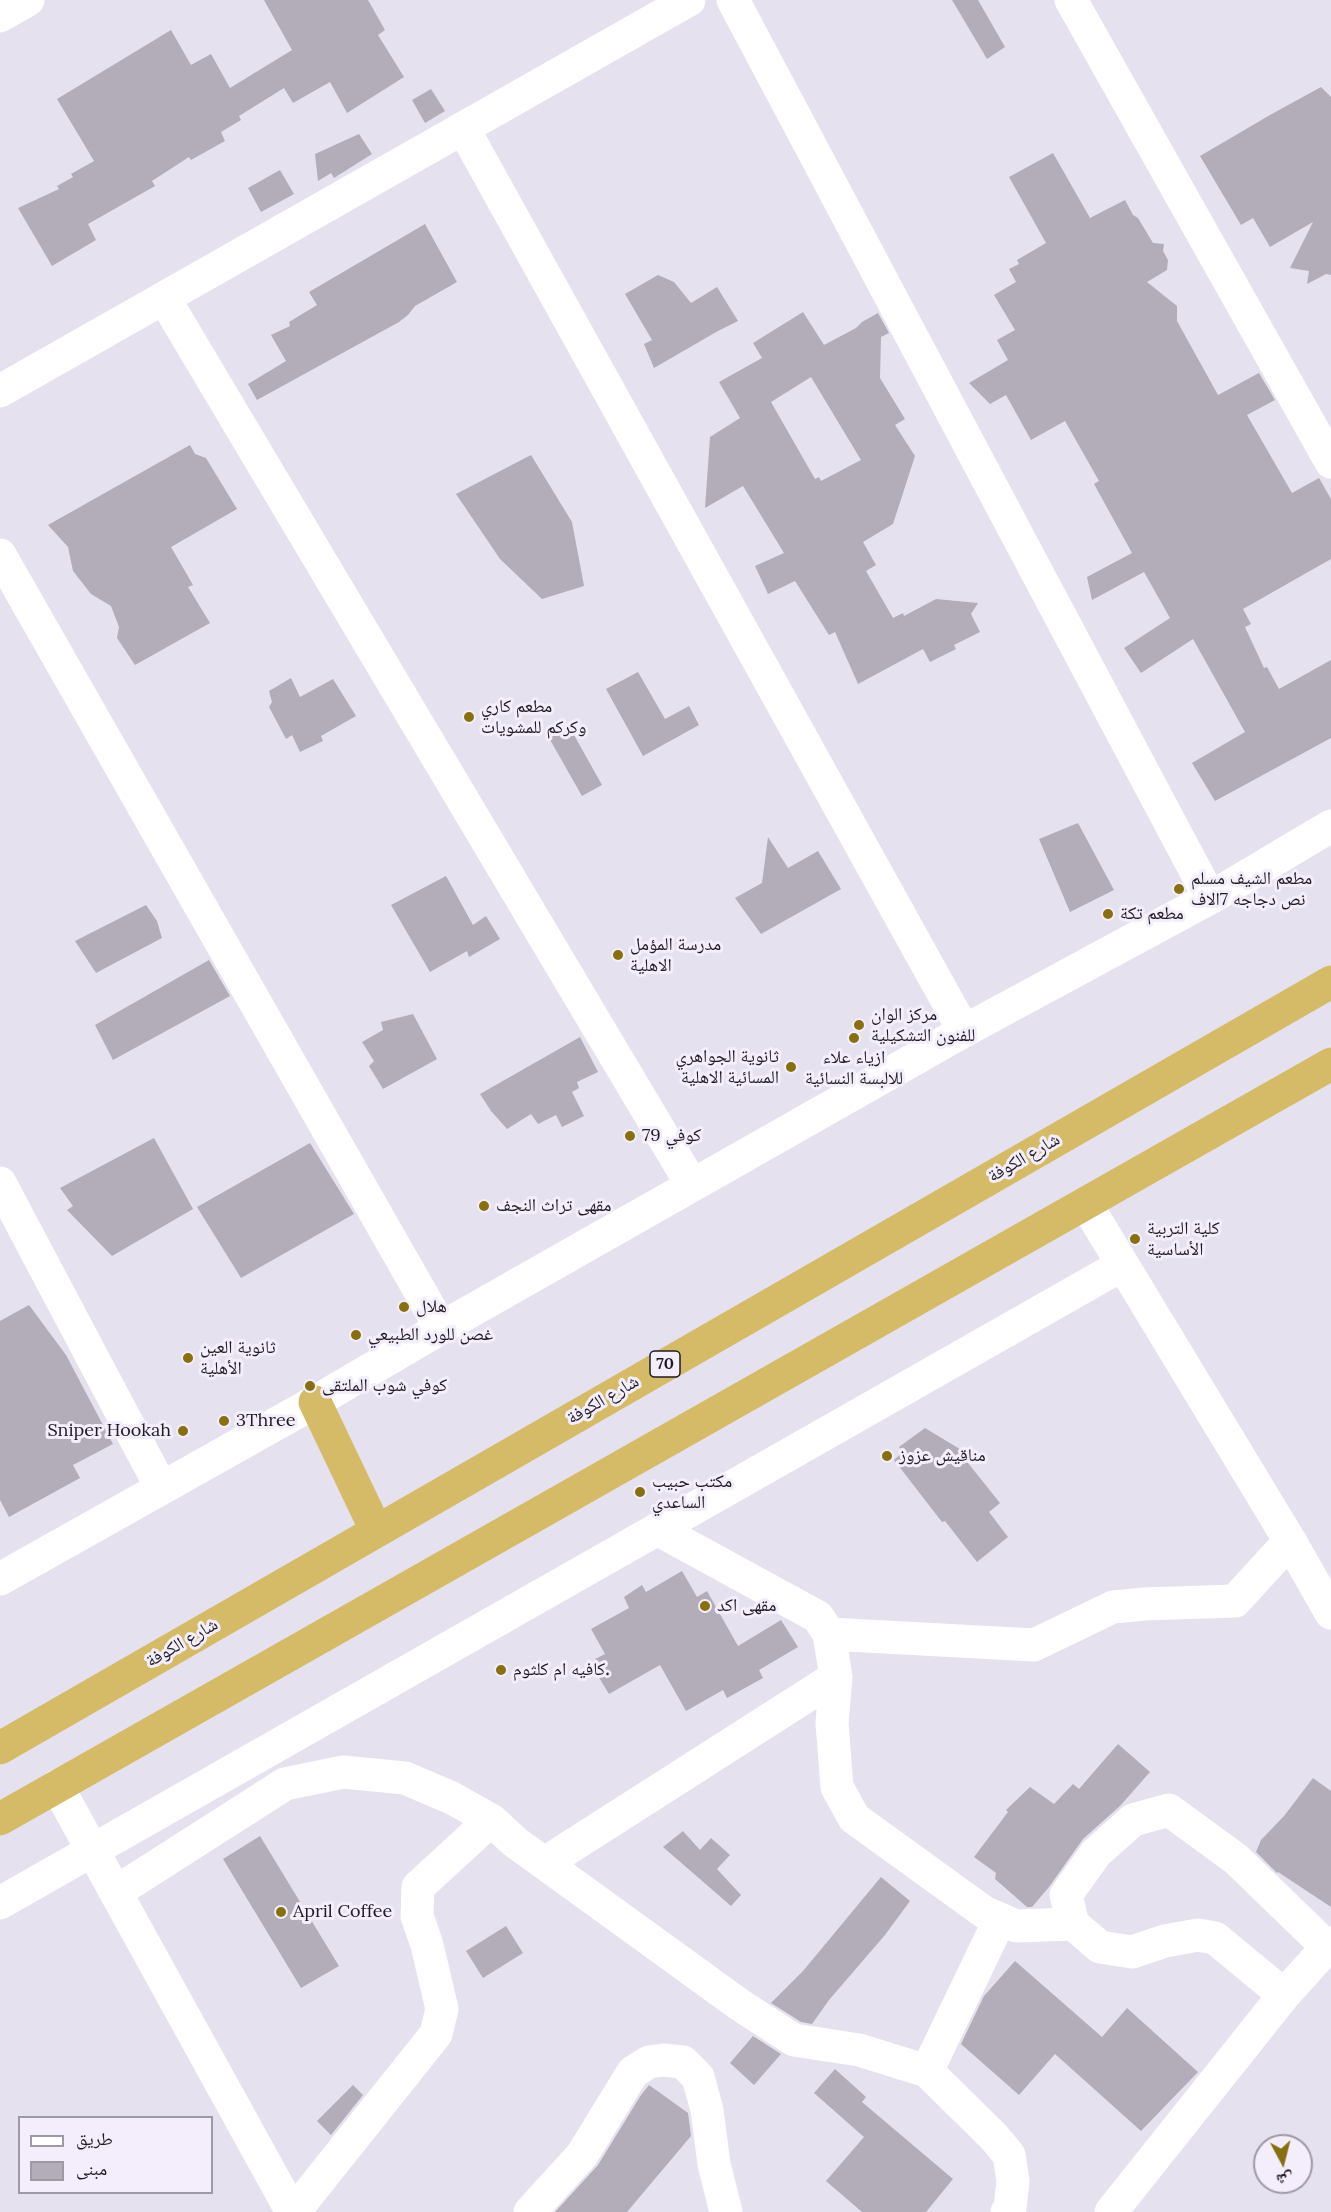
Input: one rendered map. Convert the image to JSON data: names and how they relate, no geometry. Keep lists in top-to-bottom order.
{
  "streets": {
    "highway": ["شارع الكوفة", "70"]
  },
  "places": [
    "مطعم كاري وكركم للمشويات",
    "مطعم الشيف مسلم نص دجاجه 7الاف",
    "مطعم تكة",
    "مدرسة المؤمل الاهلية",
    "مركز الوان للفنون التشكيلية",
    "ازياء علاء للالبسة النسائية",
    "ثانوية الجواهري المسائية الاهلية",
    "كوفي 79",
    "مقهى تراث النجف",
    "كلية التربية الأساسية",
    "هلال",
    "غصن للورد الطبيعي",
    "ثانوية العين الأهلية",
    "كوفي شوب الملتقى",
    "3Three",
    "Sniper Hookah",
    "مناقيش عزوز",
    "مكتب حبيب الساعدي",
    "مقهى اكد",
    "كافيه ام كلثوم.",
    "April Coffee"
  ],
  "legend": ["طريق", "مبنى"],
  "north": "bottom"
}
